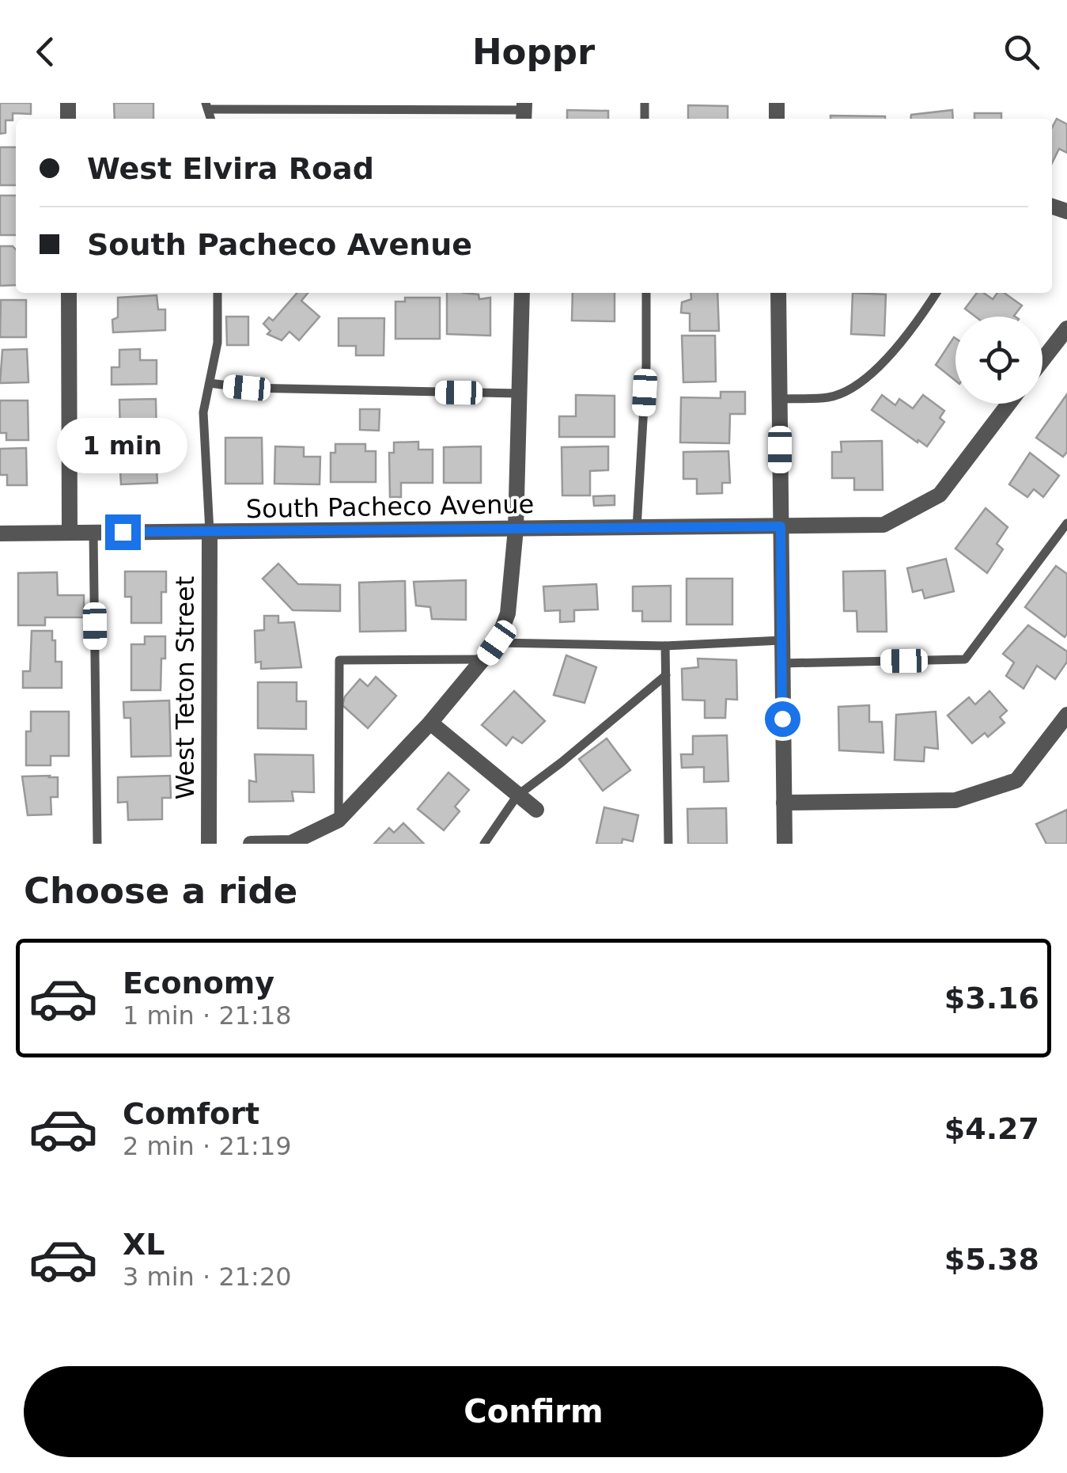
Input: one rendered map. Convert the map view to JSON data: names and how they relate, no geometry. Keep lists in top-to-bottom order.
{
  "streets": {
    "street": ["South Pacheco Avenue", "West Teton Street"]
  },
  "crossings": [
    ["South Pacheco Avenue", "West Teton Street"]
  ],
  "page": {
    "header": "Hoppr",
    "banner": ["West Elvira Road", "South Pacheco Avenue"],
    "bubble": "1 min",
    "heading": "Choose a ride",
    "list": [
      {
        "name": "Economy",
        "note": "1 min · 21:18",
        "value": "$3.16"
      },
      {
        "name": "Comfort",
        "note": "2 min · 21:19",
        "value": "$4.27"
      },
      {
        "name": "XL",
        "note": "3 min · 21:20",
        "value": "$5.38"
      }
    ],
    "buttons": "Confirm"
  }
}
